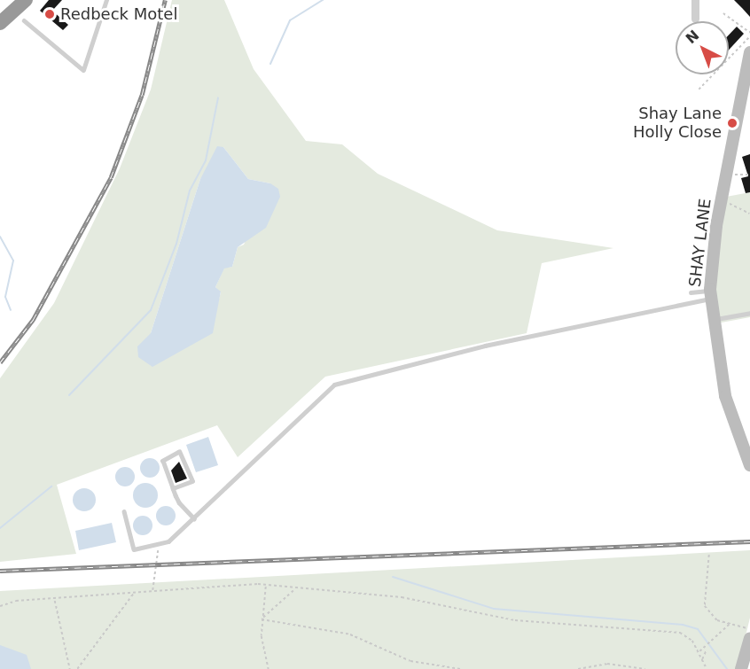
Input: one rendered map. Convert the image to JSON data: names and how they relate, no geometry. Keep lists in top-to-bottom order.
{
  "streets": {
    "main road": ["SHAY LANE"]
  },
  "places": ["Redbeck Motel", "Shay Lane Holly Close"],
  "north": "top left"
}
